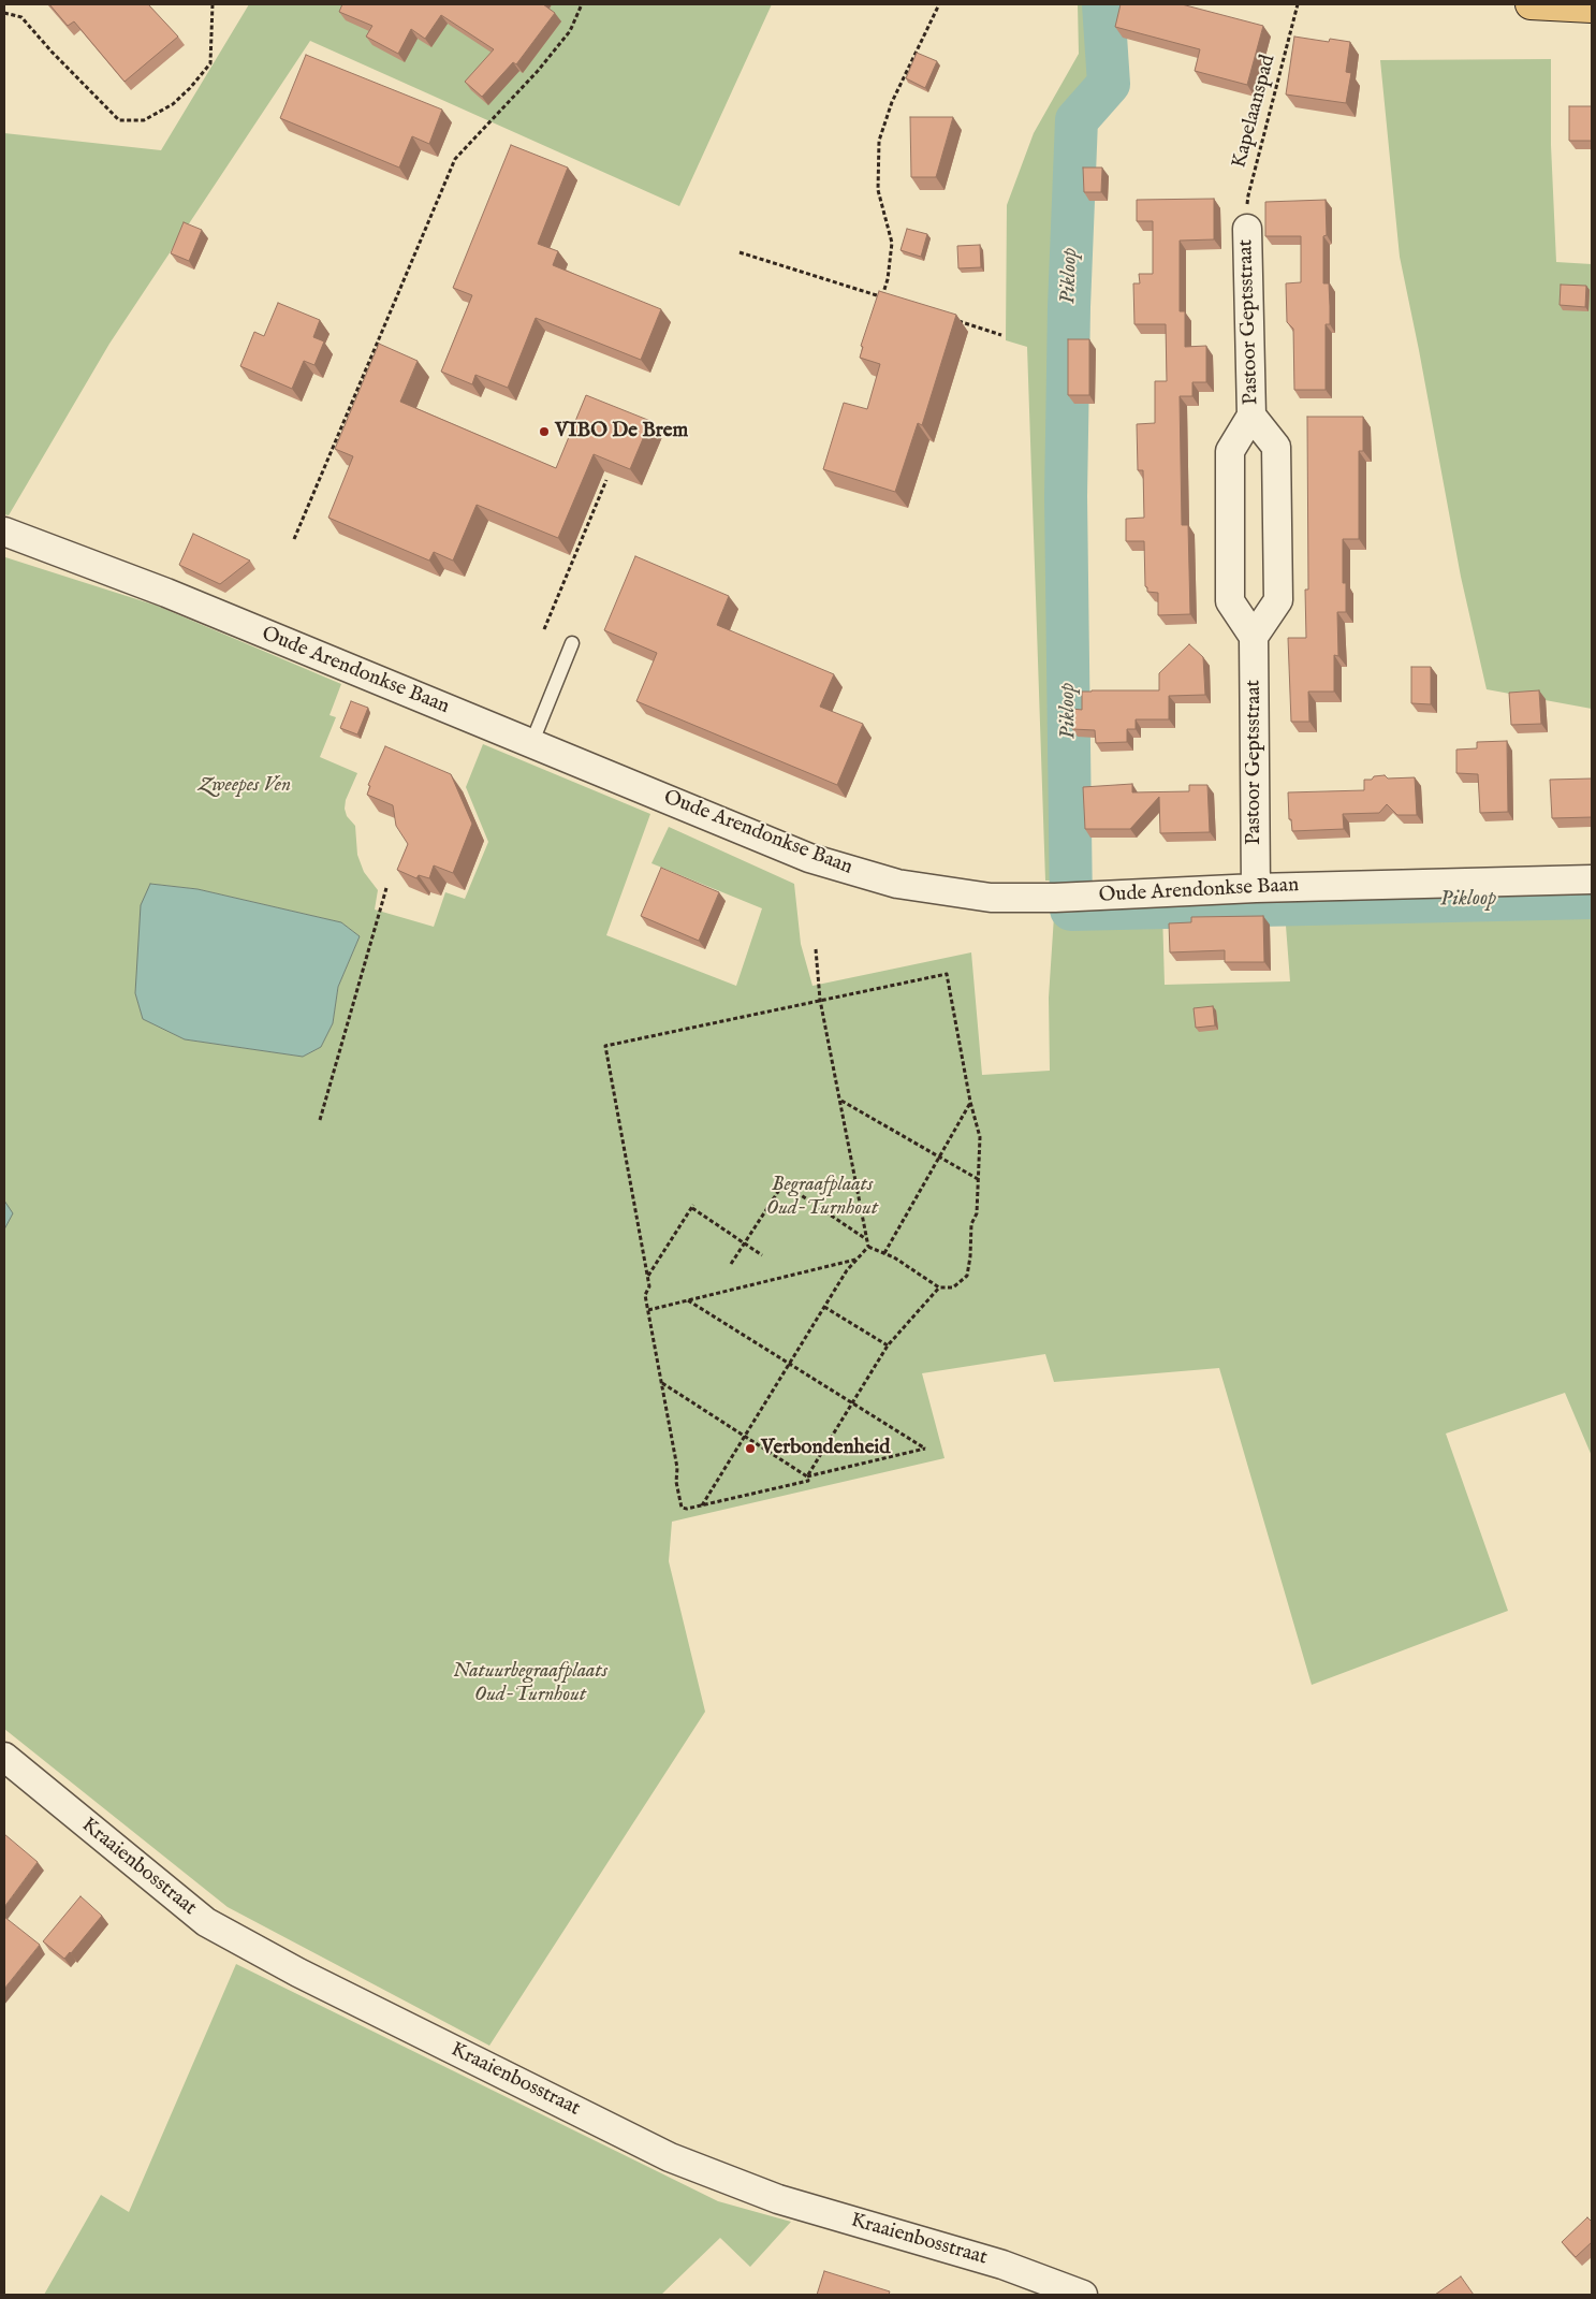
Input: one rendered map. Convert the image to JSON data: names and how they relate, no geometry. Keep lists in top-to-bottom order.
{
  "streets": {
    "street": ["Pastoor Geptsstraat", "Oude Arendonkse Baan", "Kraaienbosstraat"],
    "path": ["Kapelaanspad"]
  },
  "crossings": [
    ["Kapelaanspad", "Pastoor Geptsstraat"],
    ["Pastoor Geptsstraat", "Oude Arendonkse Baan"]
  ],
  "water": ["Pikloop"],
  "parks": ["Zweepes Ven", "Begraafplaats Oud-Turnhout", "Natuurbegraafplaats Oud-Turnhout"],
  "places": ["VIBO De Brem", "Verbondenheid"]
}
